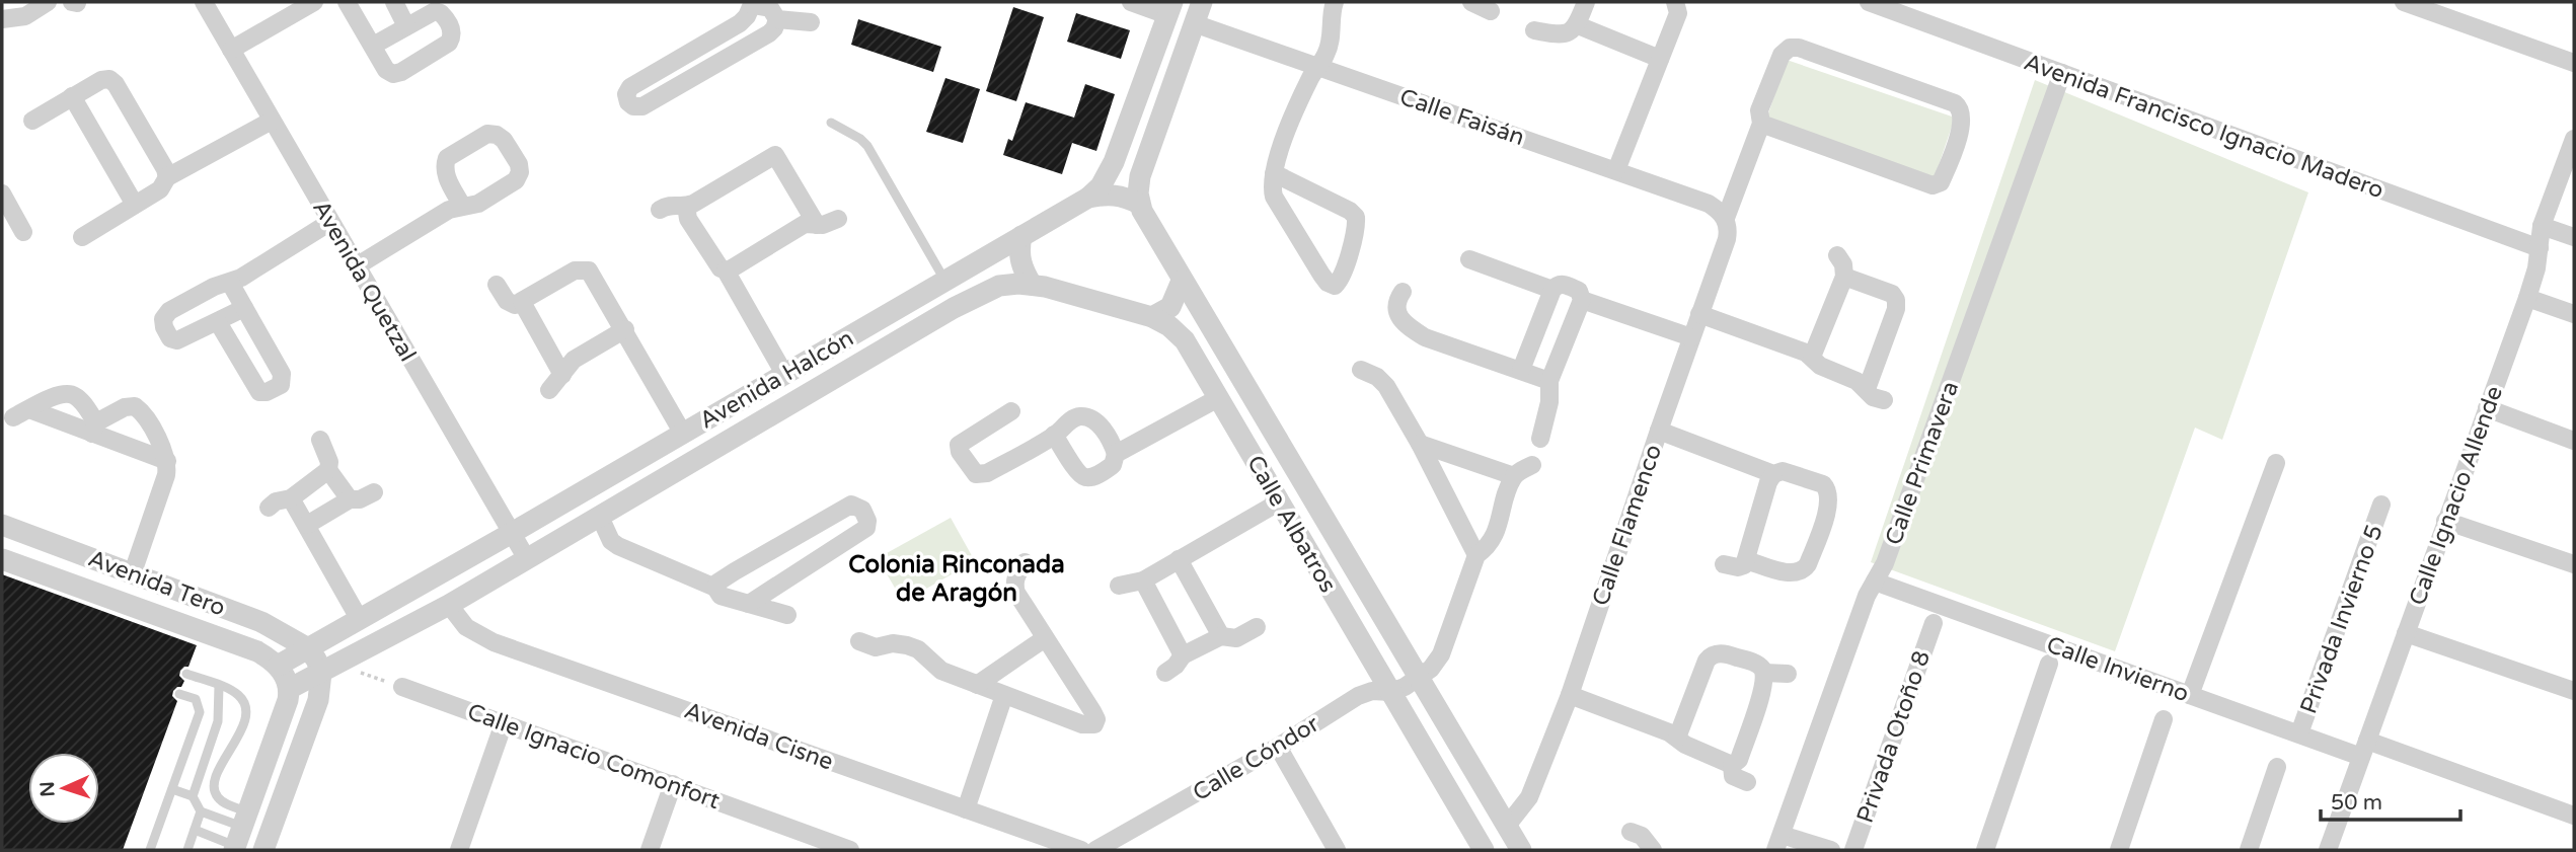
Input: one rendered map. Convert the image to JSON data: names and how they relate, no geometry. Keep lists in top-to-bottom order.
{
  "streets": {
    "street": [
      "Calle Faisán",
      "Avenida Francisco Ignacio Madero",
      "Avenida Quetzal",
      "Avenida Halcón",
      "Calle Primavera",
      "Calle Ignacio Allende",
      "Calle Albatros",
      "Calle Flamenco",
      "Avenida Tero",
      "Privada Invierno 5",
      "Calle Invierno",
      "Avenida Cisne",
      "Privada Otoño 8",
      "Calle Ignacio Comonfort",
      "Calle Cóndor"
    ]
  },
  "crossings": [
    ["Calle Faisán", "Calle Flamenco"],
    ["Avenida Francisco Ignacio Madero", "Calle Primavera"],
    ["Avenida Francisco Ignacio Madero", "Calle Ignacio Allende"],
    ["Avenida Quetzal", "Avenida Halcón"],
    ["Avenida Halcón", "Calle Albatros"],
    ["Avenida Halcón", "Avenida Tero"],
    ["Avenida Halcón", "Avenida Cisne"],
    ["Calle Primavera", "Calle Invierno"],
    ["Calle Ignacio Allende", "Calle Invierno"],
    ["Calle Albatros", "Calle Flamenco"],
    ["Calle Albatros", "Calle Cóndor"],
    ["Privada Invierno 5", "Calle Invierno"]
  ],
  "districts": ["Colonia Rinconada de Aragón"],
  "scale_bar": "50 m",
  "north": "left"
}
